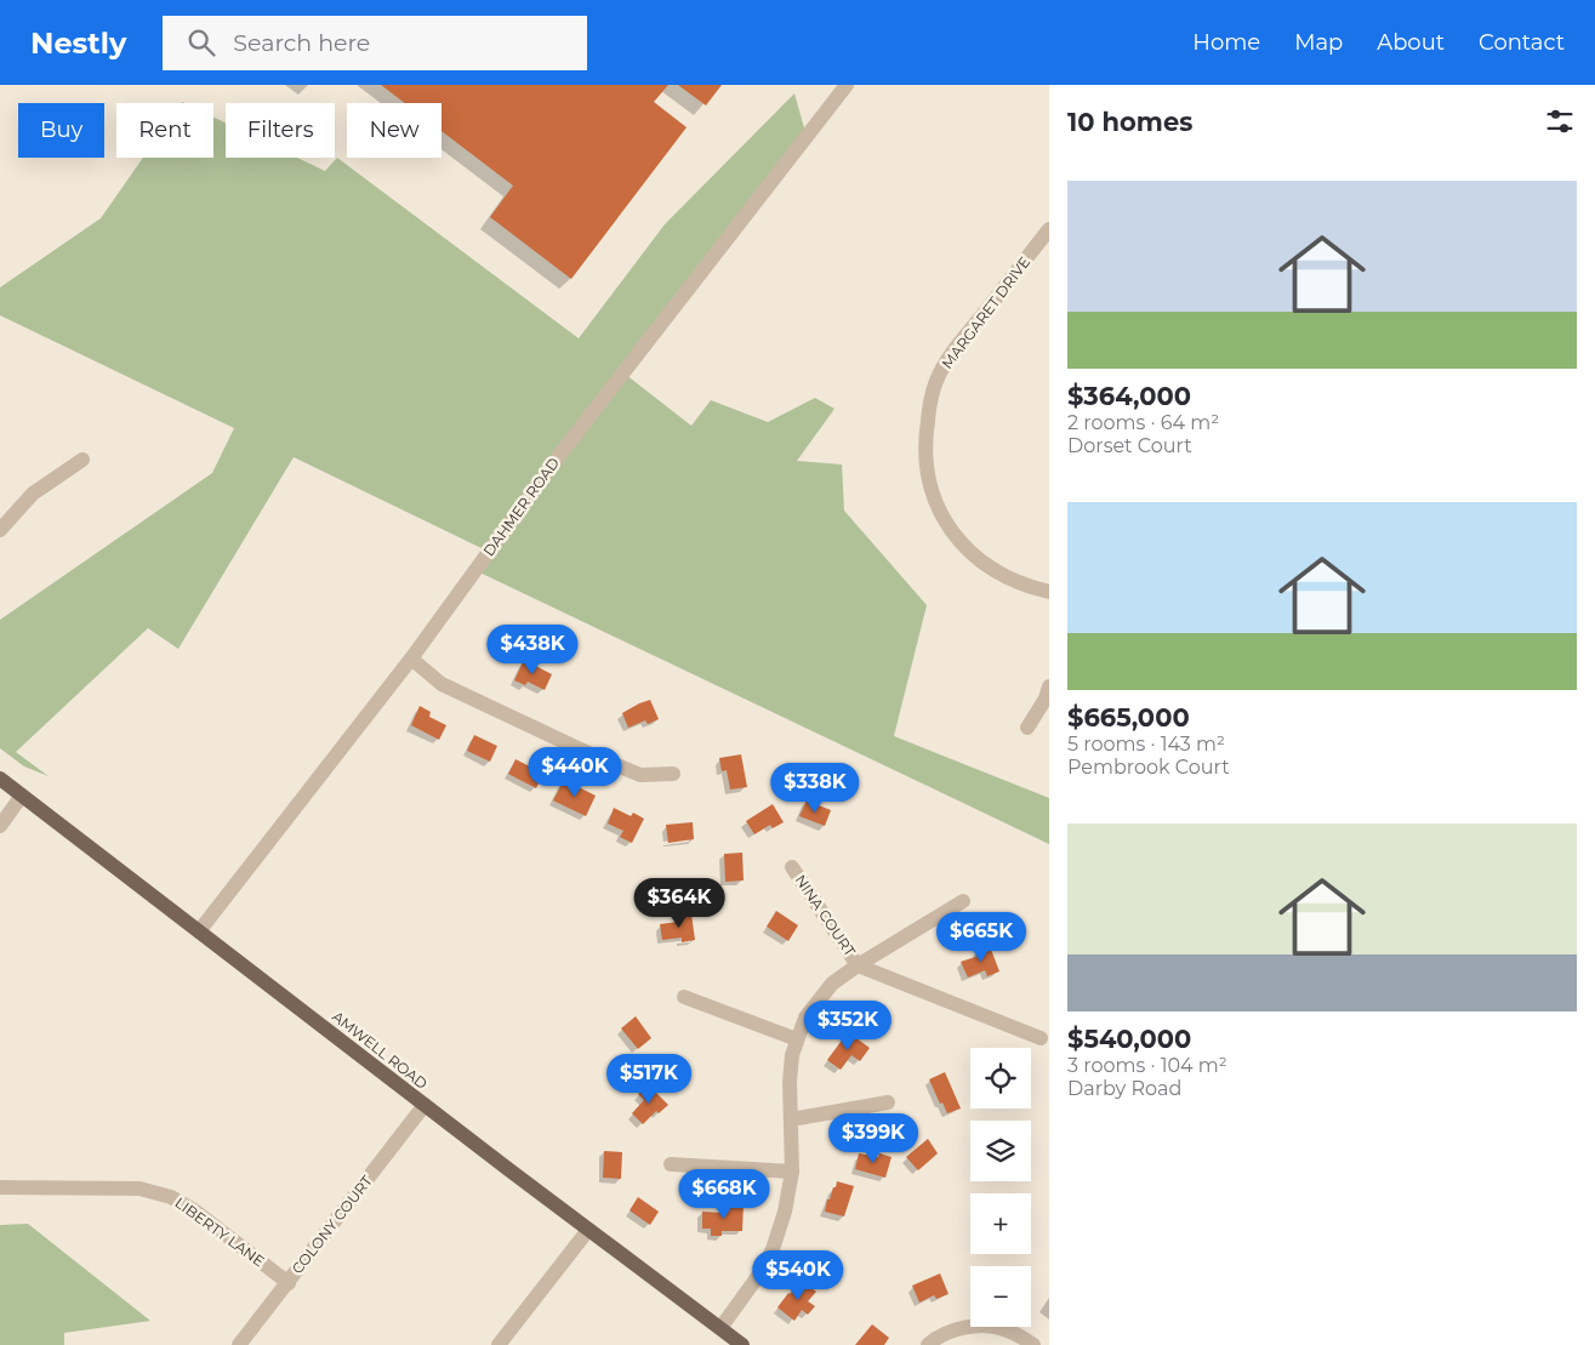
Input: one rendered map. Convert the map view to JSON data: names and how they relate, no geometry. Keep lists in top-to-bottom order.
{
  "streets": {
    "main road": ["AMWELL ROAD"],
    "street": [
      "MARGARET DRIVE",
      "DAHMER ROAD",
      "NINA COURT",
      "COLONY COURT",
      "LIBERTY LANE"
    ]
  },
  "crossings": [
    ["DAHMER ROAD", "AMWELL ROAD"],
    ["AMWELL ROAD", "COLONY COURT"],
    ["COLONY COURT", "LIBERTY LANE"]
  ],
  "page": {
    "header": "Nestly",
    "search": "Search here",
    "nav": [
      "Home",
      "Map",
      "About",
      "Contact"
    ],
    "heading": "10 homes",
    "chip": [
      "Buy",
      "Rent",
      "Filters",
      "New"
    ],
    "list": [
      {
        "name": "$364,000",
        "note": "2 rooms · 64 m² · Dorset Court"
      },
      {
        "name": "$665,000",
        "note": "5 rooms · 143 m² · Pembrook Court"
      },
      {
        "name": "$540,000",
        "note": "3 rooms · 104 m² · Darby Road"
      }
    ],
    "price": [
      "$438K",
      "$440K",
      "$338K",
      "$364K",
      "$665K",
      "$352K",
      "$517K",
      "$399K",
      "$668K",
      "$540K"
    ],
    "map_buttons": ["+", "−"]
  }
}
